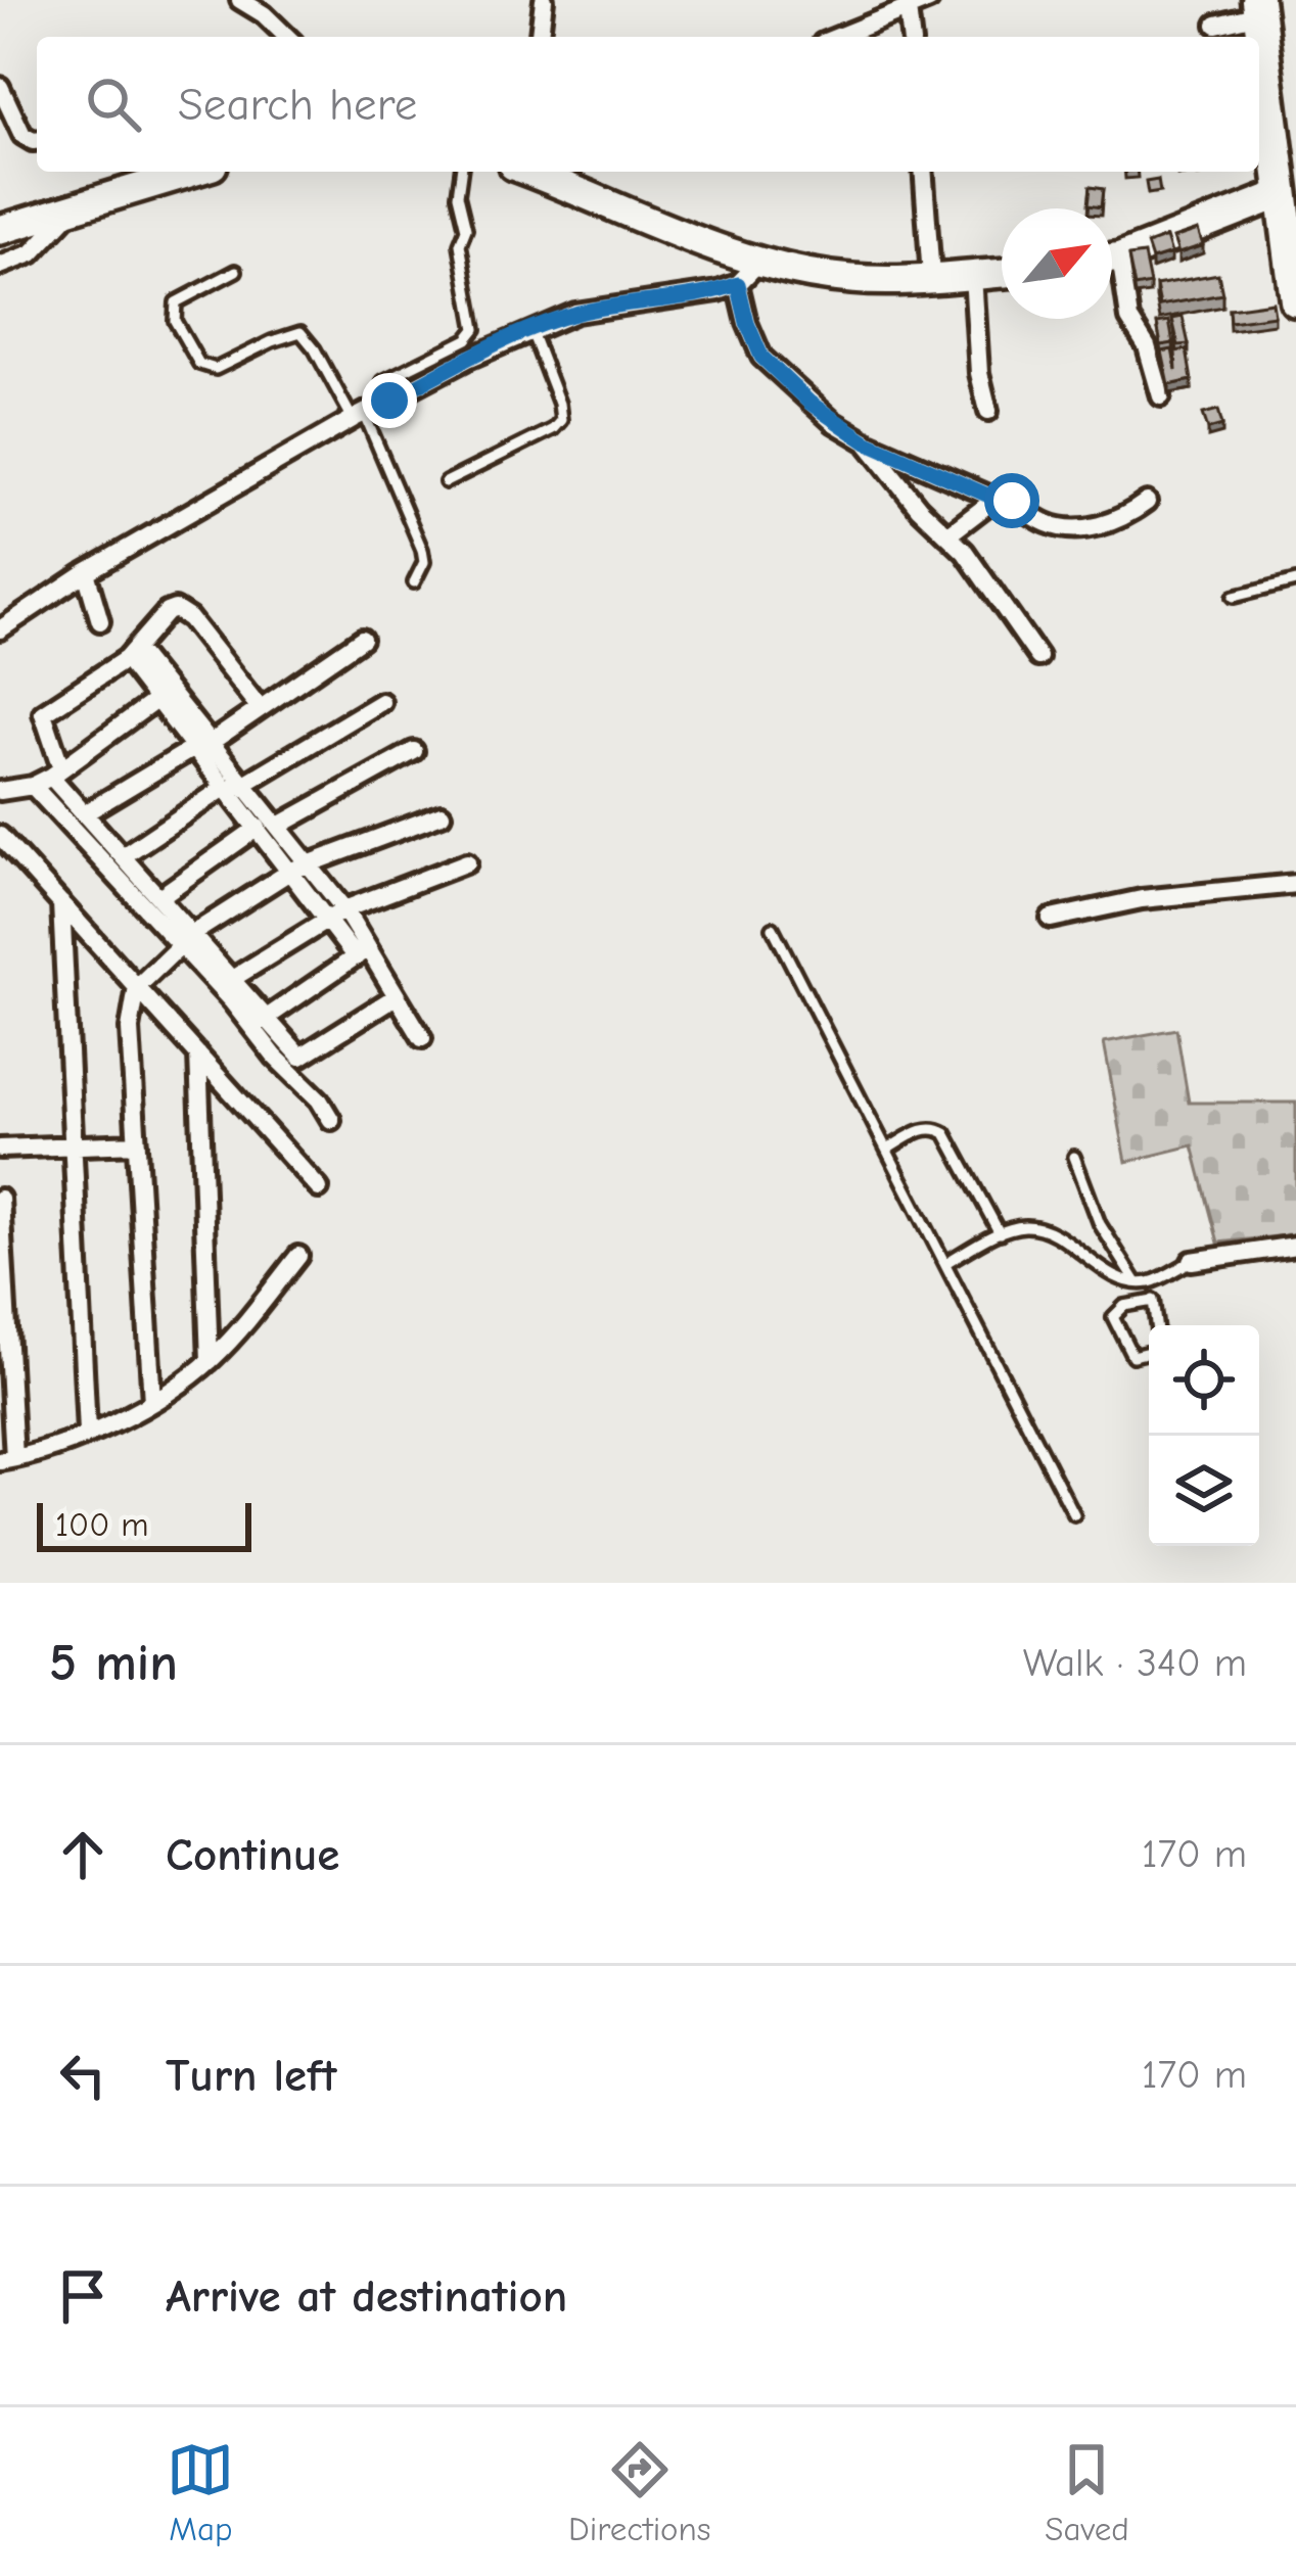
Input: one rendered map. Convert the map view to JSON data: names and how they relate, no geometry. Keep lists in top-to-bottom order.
{
  "scale_bar": "100 m",
  "north": "top right",
  "page": {
    "search": "Search here",
    "scale": "100 m",
    "heading": ["5 min", "Walk · 340 m"],
    "list": [
      ["Continue", "170 m"],
      ["Turn left", "170 m"],
      "Arrive at destination"
    ],
    "nav": ["Map", "Directions", "Saved"]
  }
}
